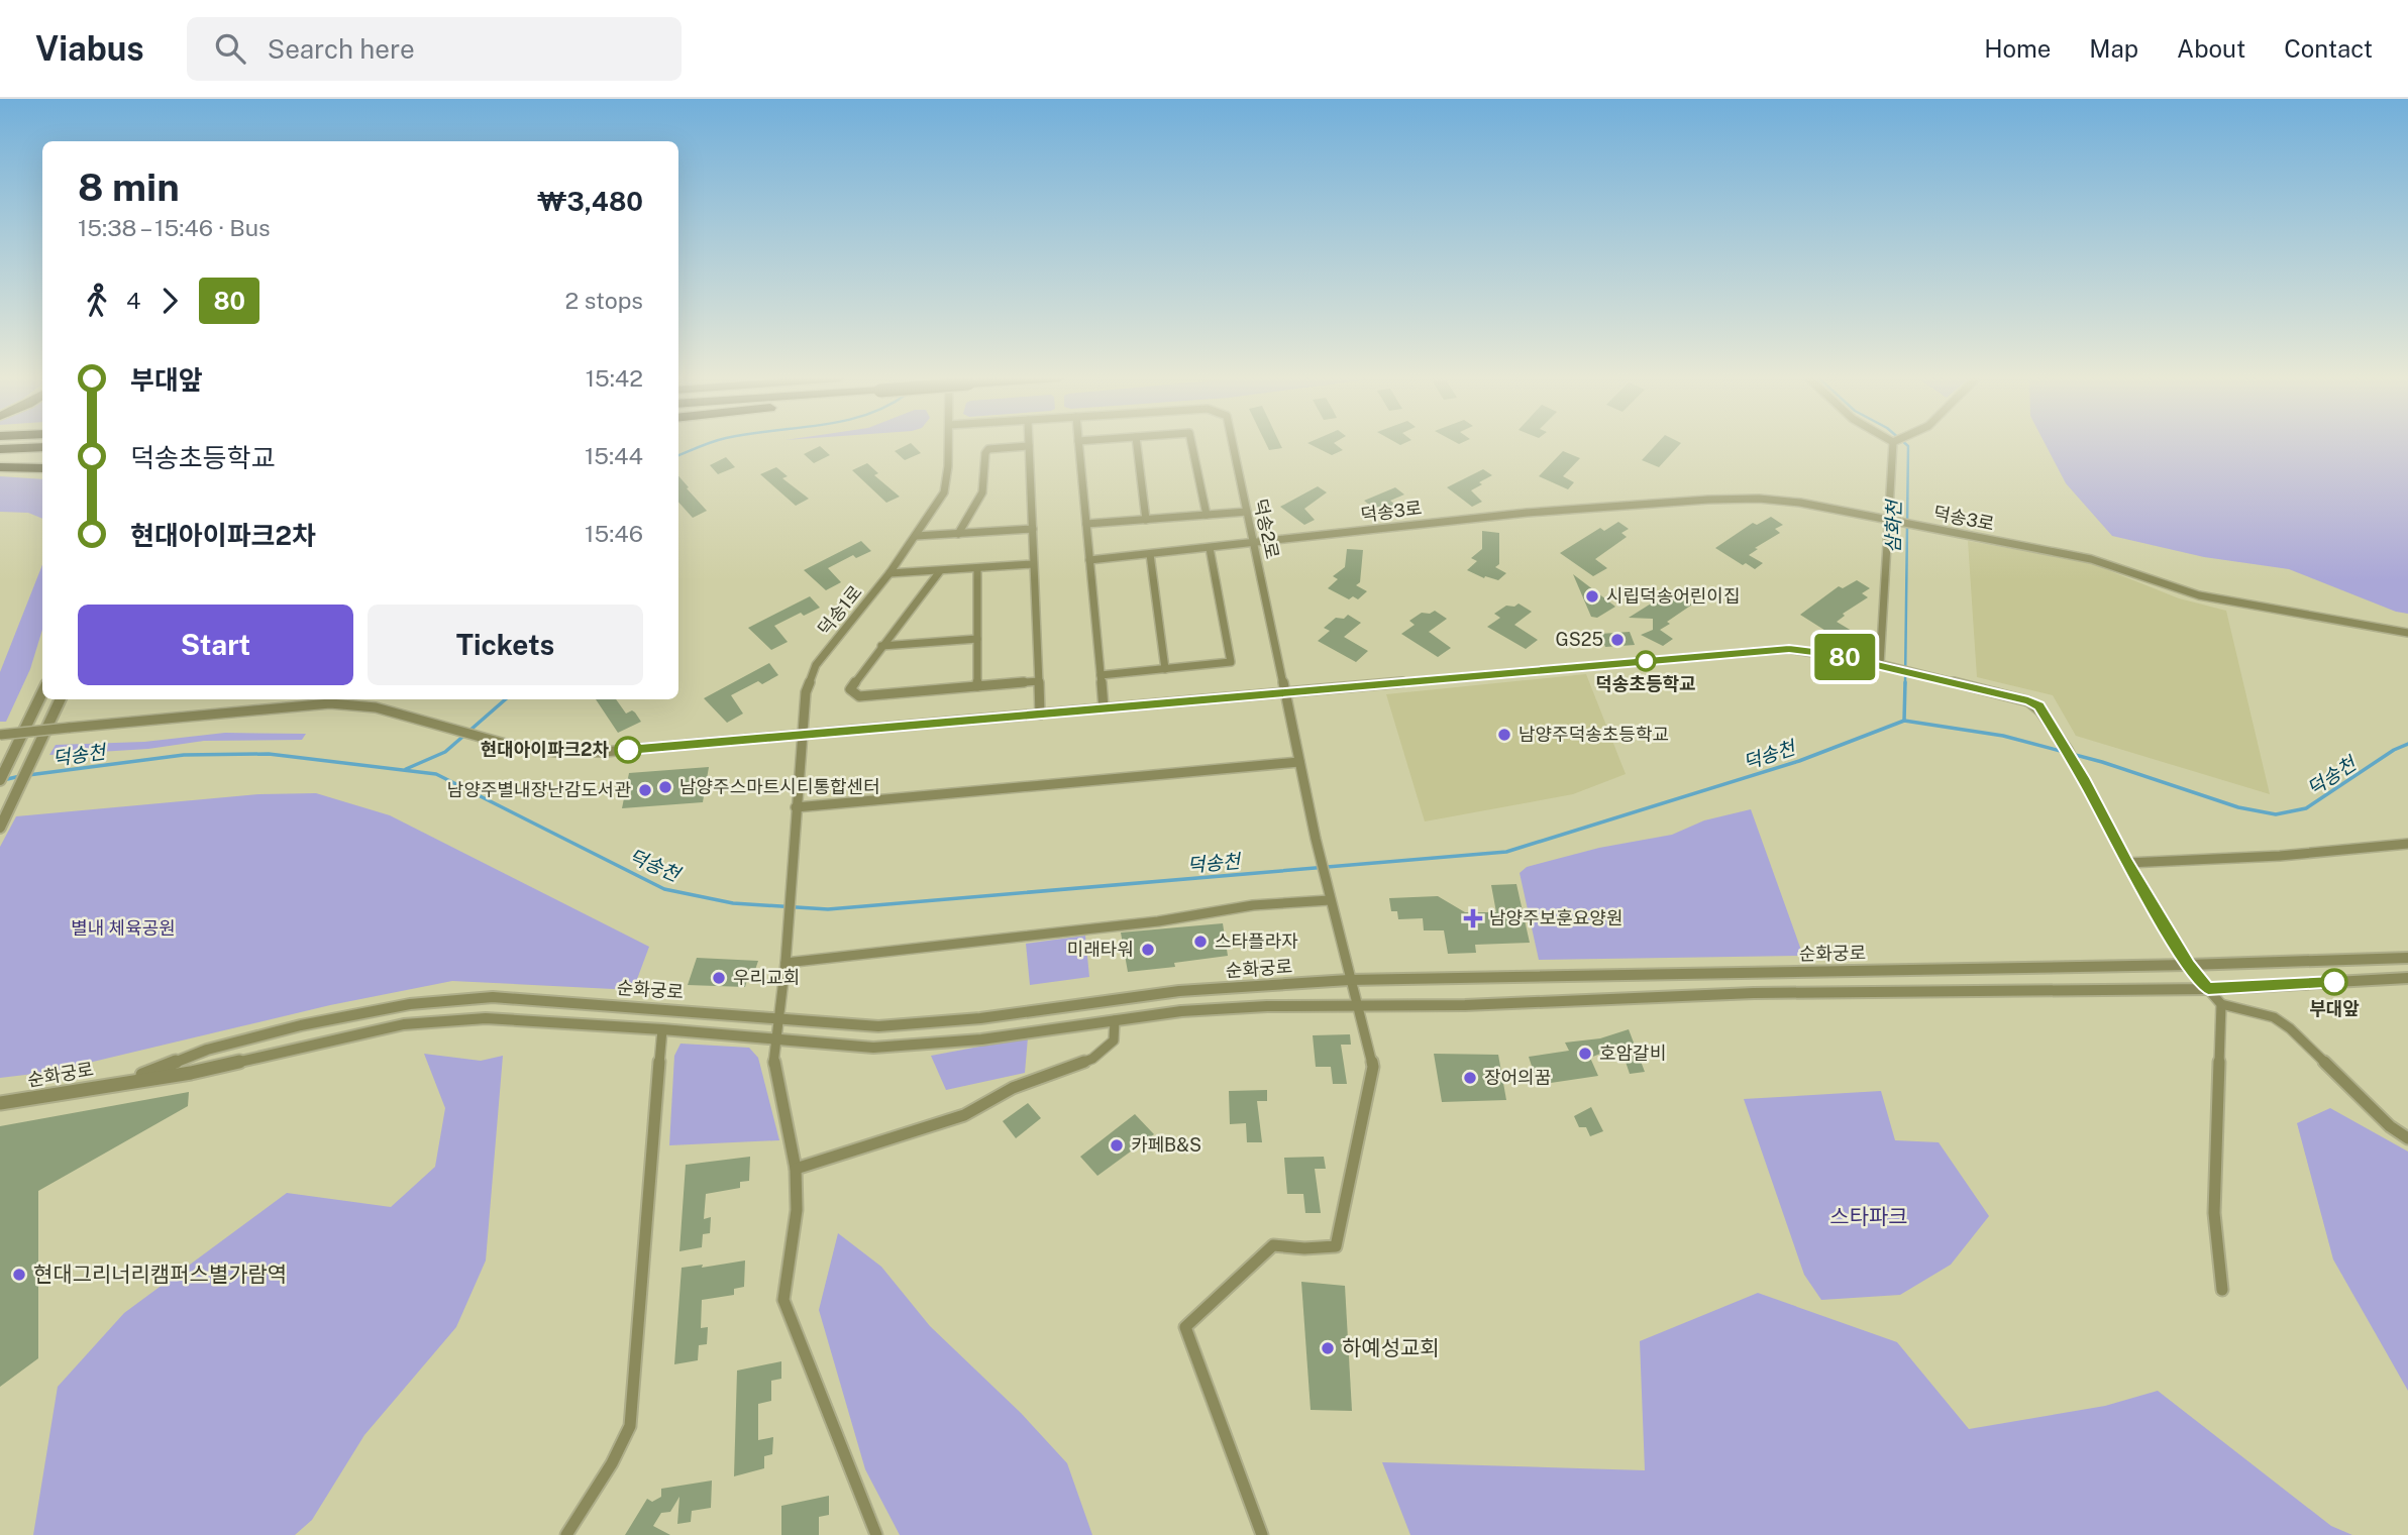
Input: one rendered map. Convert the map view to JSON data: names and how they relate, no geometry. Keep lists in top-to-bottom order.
{
  "streets": {
    "street": [
      "덕송3로",
      "덕송2로",
      "덕송1로",
      "순화궁로"
    ]
  },
  "crossings": [
    ["덕송3로", "덕송2로"]
  ],
  "water": ["삼화천", "덕송천"],
  "parks": ["별내 체육공원", "스타파크"],
  "places": {
    "other": [
      "시립덕송어린이집",
      "GS25",
      "덕송초등학교",
      "남양주덕송초등학교",
      "현대아이파크2차",
      "남양주스마트시티통합센터",
      "남양주별내장난감도서관",
      "스타플라자",
      "미래타워",
      "우리교회",
      "부대앞",
      "호암갈비",
      "장어의꿈",
      "카페B&S",
      "현대그리너리캠퍼스별가람역",
      "하예성교회"
    ],
    "health": ["남양주보훈요양원"]
  },
  "lines": ["bus line 80"],
  "page": {
    "header": "Viabus",
    "search": "Search here",
    "nav": [
      "Home",
      "Map",
      "About",
      "Contact"
    ],
    "on_map": "80",
    "heading": ["8 min", "15:38 – 15:46 · Bus", "₩3,480"],
    "legs": ["4", "80", "2 stops"],
    "list": [
      {
        "name": "부대앞",
        "value": "15:42"
      },
      {
        "name": "덕송초등학교",
        "value": "15:44"
      },
      {
        "name": "현대아이파크2차",
        "value": "15:46"
      }
    ],
    "buttons": ["Start", "Tickets"]
  }
}
